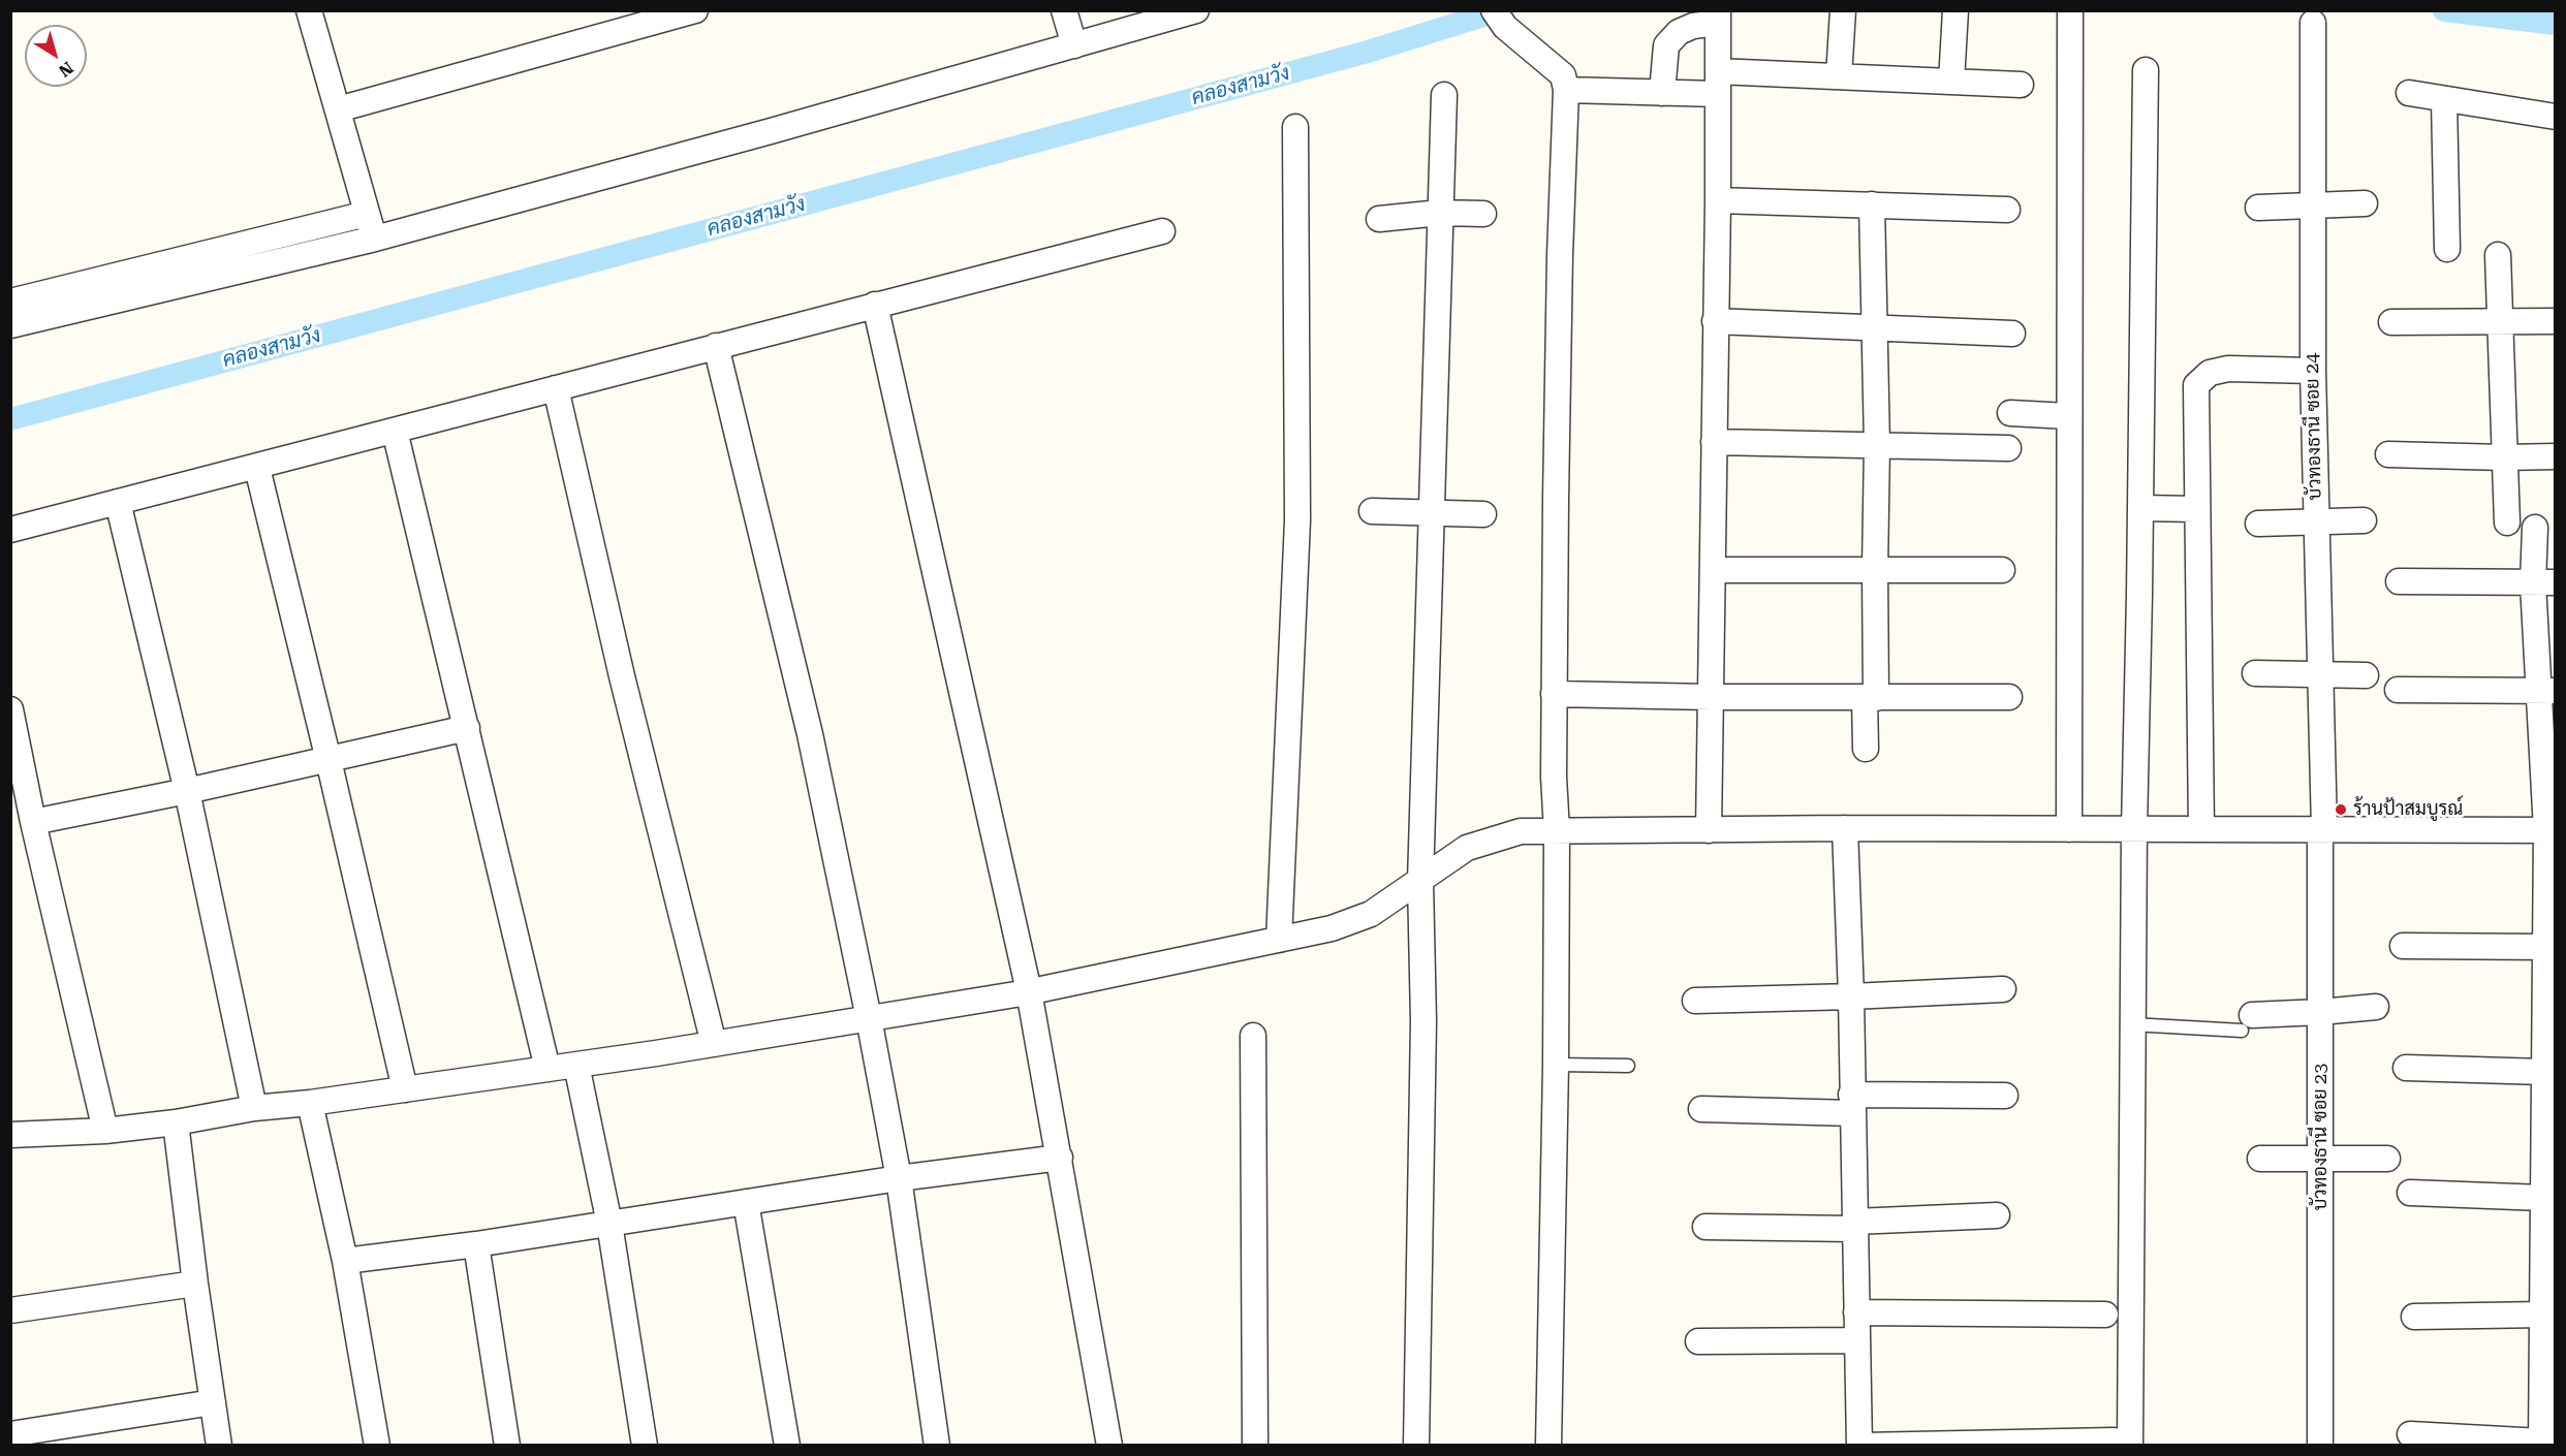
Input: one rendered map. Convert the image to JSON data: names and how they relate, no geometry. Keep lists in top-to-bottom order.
{
  "streets": {
    "street": ["บัวทองธานี ซอย 24", "บัวทองธานี ซอย 23"]
  },
  "crossings": [
    ["บัวทองธานี ซอย 24", "บัวทองธานี ซอย 23"]
  ],
  "water": ["คลองสามวัง"],
  "places": ["ร้านป้าสมบูรณ์"],
  "north": "bottom right"
}
